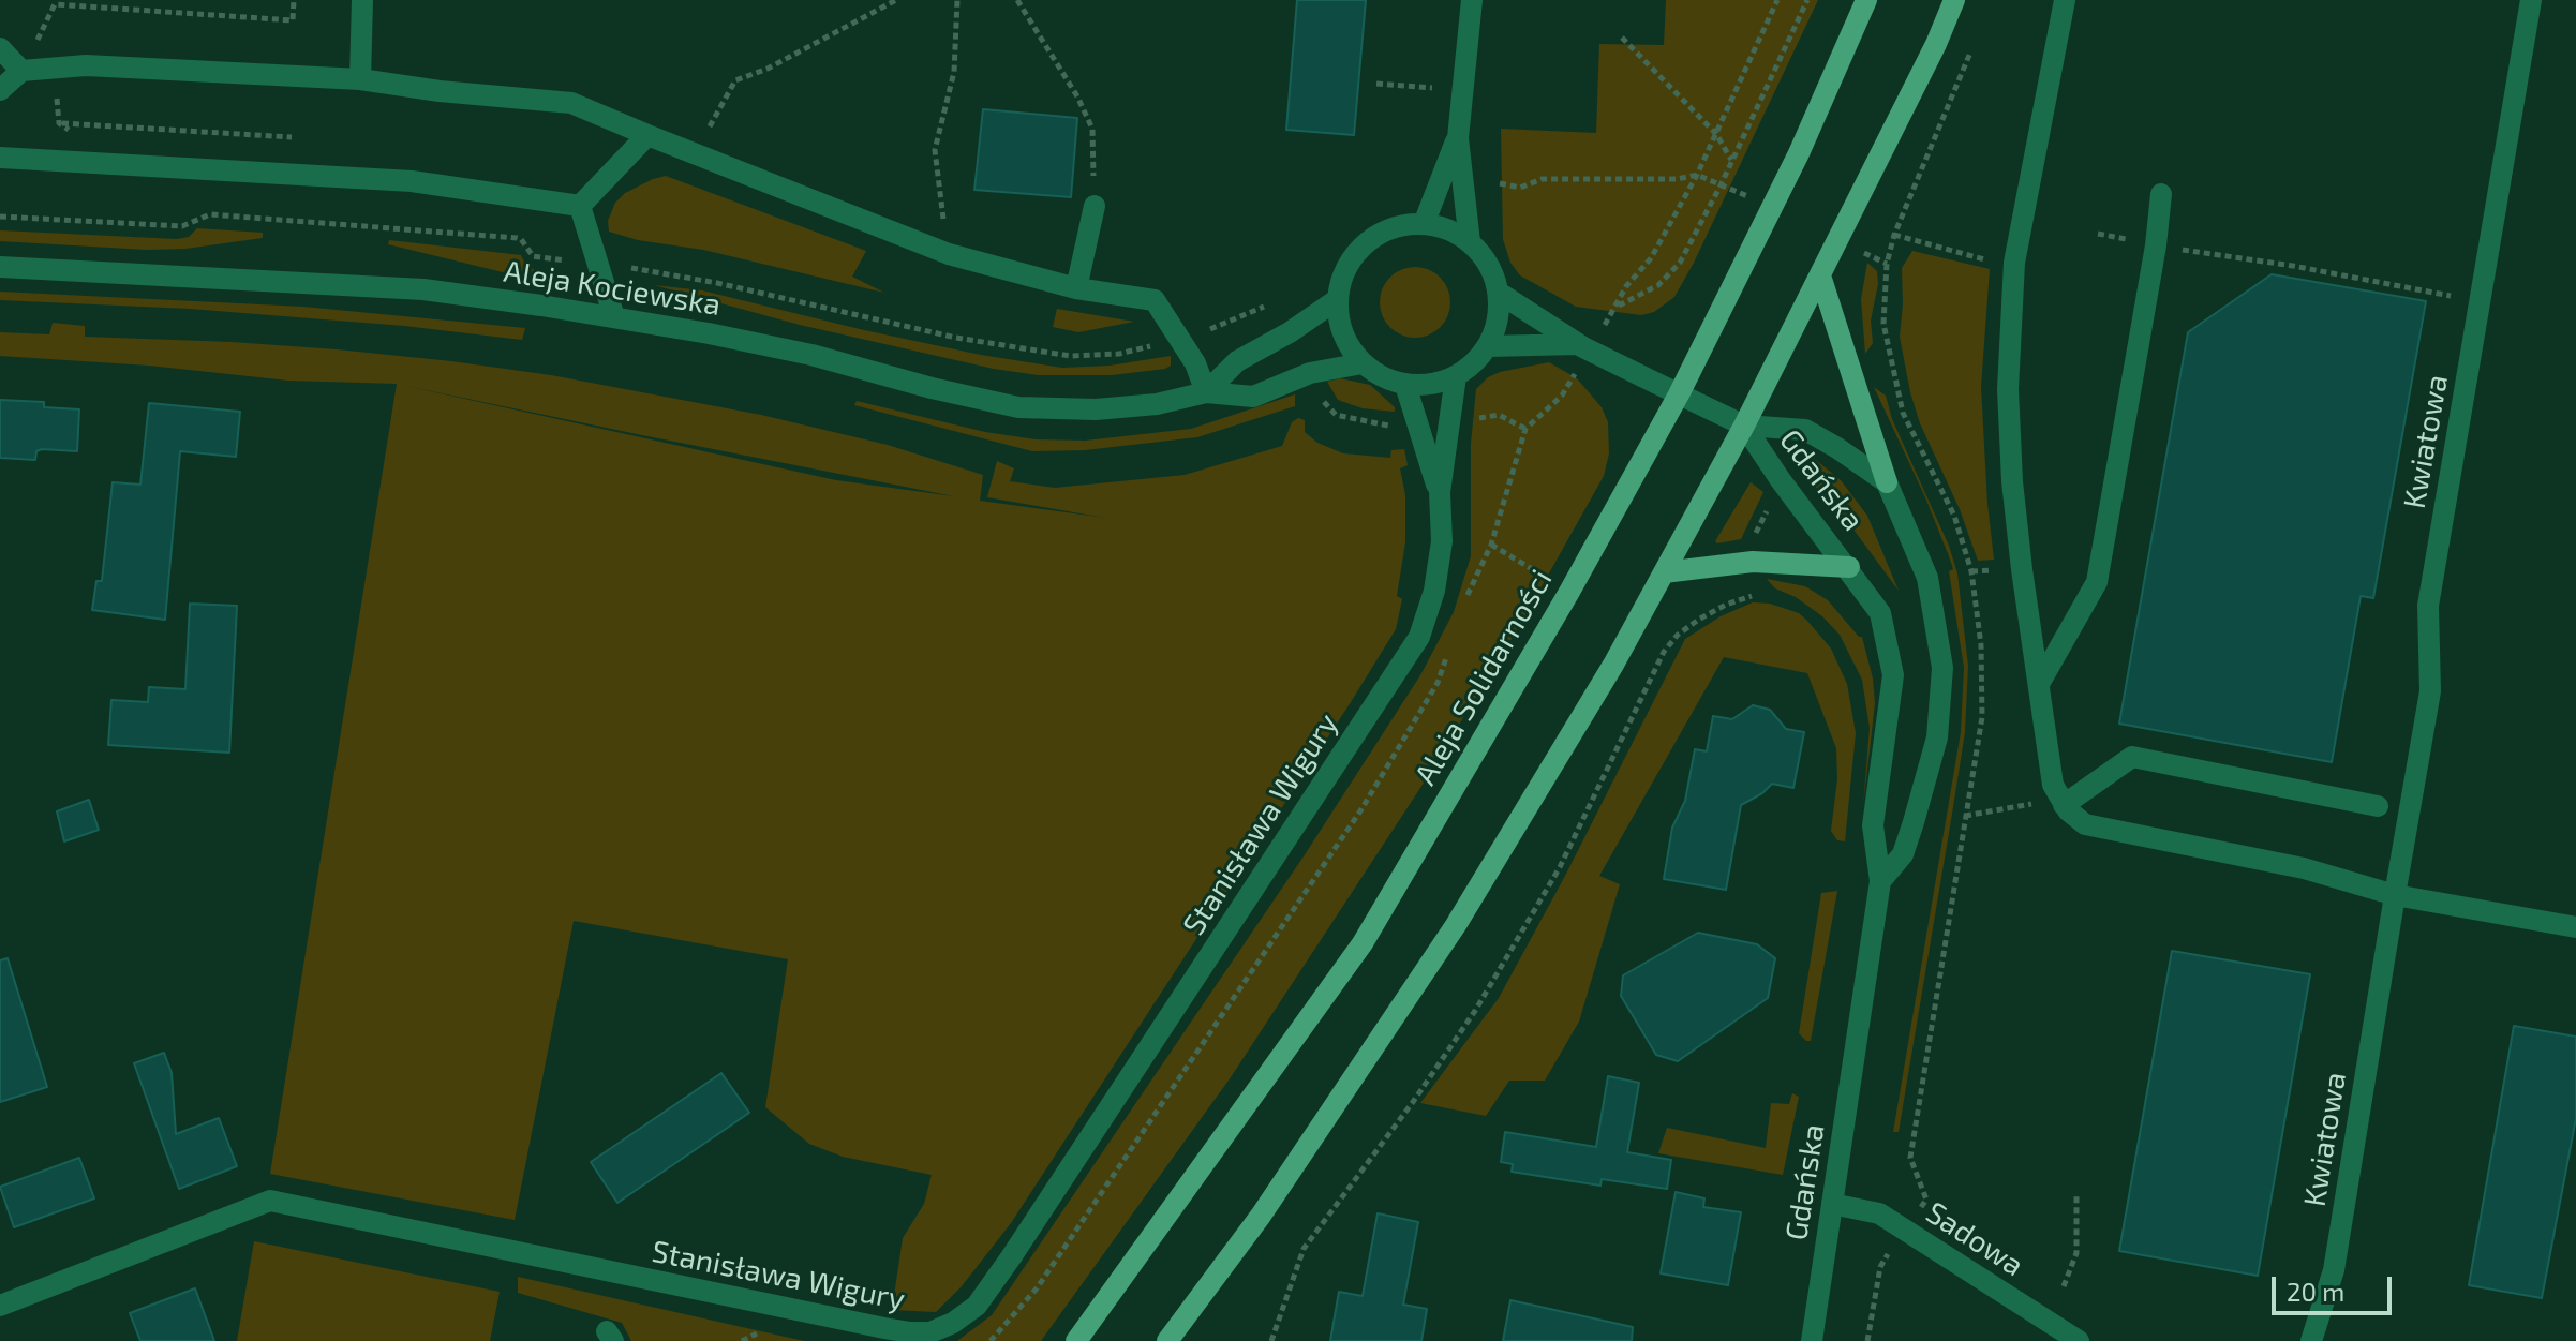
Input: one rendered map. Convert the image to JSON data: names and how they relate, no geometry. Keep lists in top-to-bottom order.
{
  "streets": {
    "main road": ["Aleja Solidarności"],
    "street": [
      "Aleja Kociewska",
      "Kwiatowa",
      "Gdańska",
      "Stanisława Wigury",
      "Sadowa"
    ]
  },
  "crossings": [
    ["Aleja Kociewska", "Stanisława Wigury"],
    ["Gdańska", "Sadowa"]
  ],
  "scale_bar": "20 m"
}
